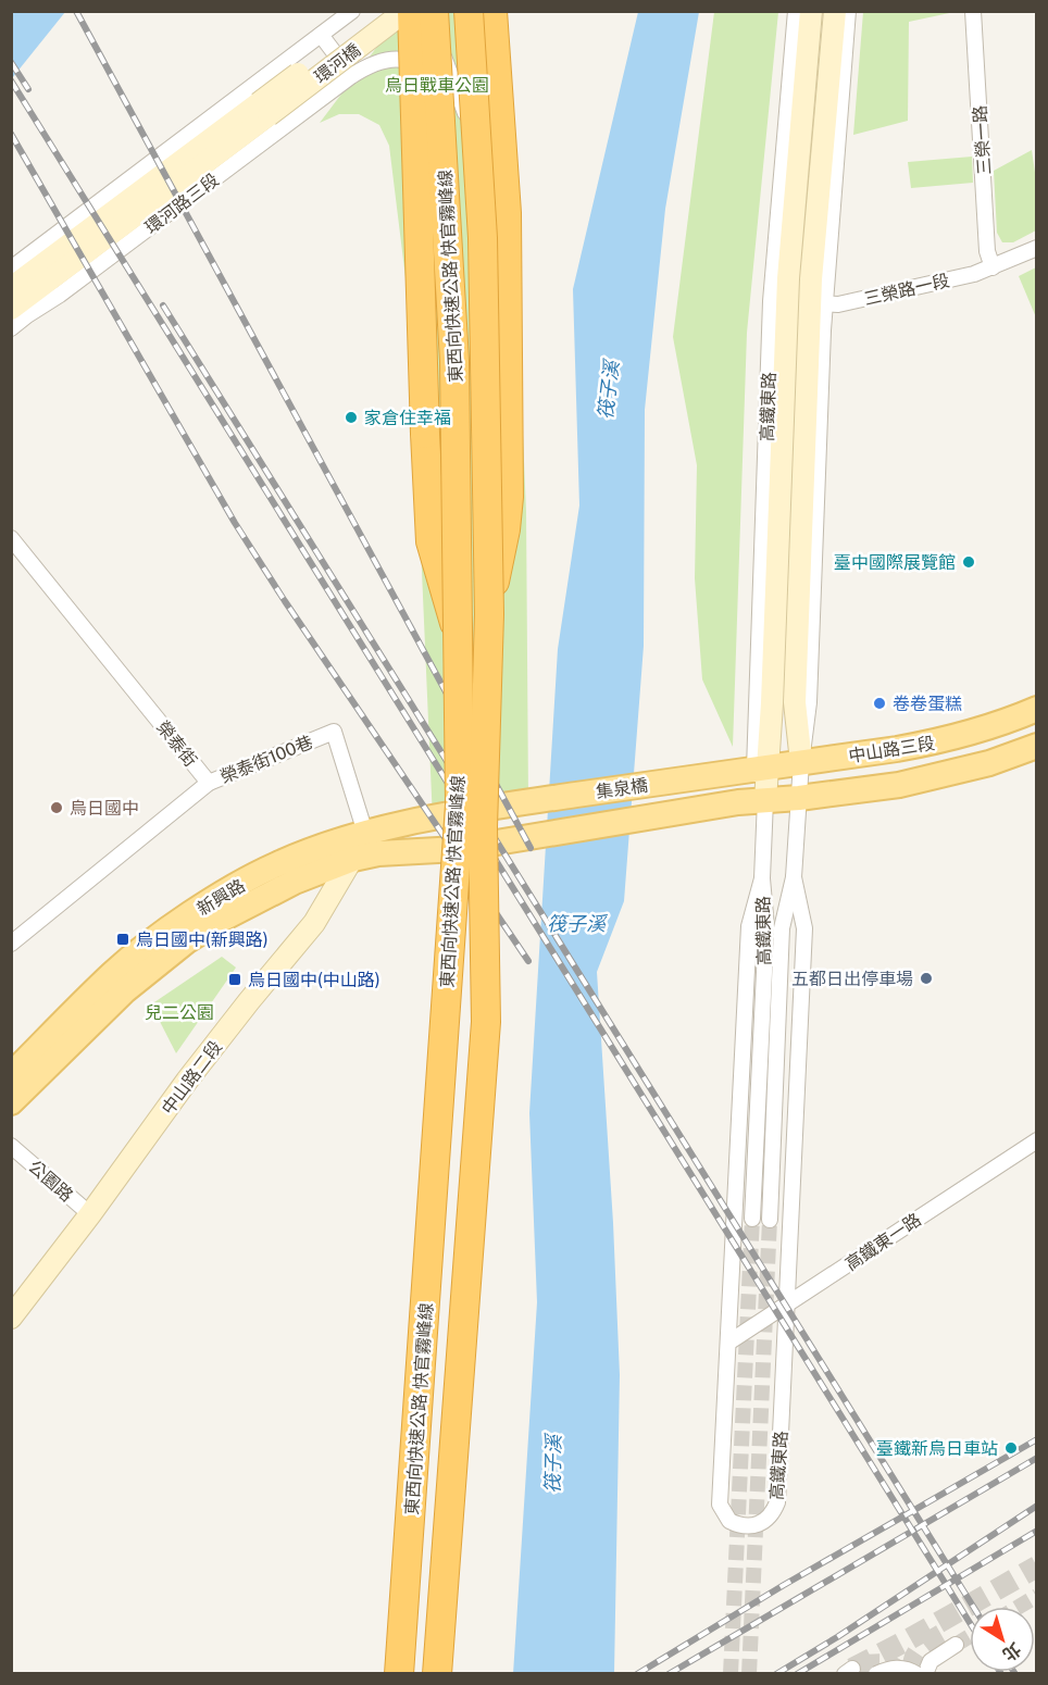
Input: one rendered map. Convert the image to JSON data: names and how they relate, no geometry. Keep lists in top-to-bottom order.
{
  "streets": {
    "highway": ["東西向快速公路 快官霧峰線"],
    "main road": ["中山路三段", "集泉橋", "新興路"],
    "street": [
      "環河橋",
      "三榮一路",
      "環河路三段",
      "三榮路一段",
      "高鐵東路",
      "榮泰街",
      "榮泰街100巷",
      "中山路二段",
      "公園路",
      "高鐵東一路"
    ]
  },
  "crossings": [
    ["環河橋", "環河路三段"],
    ["三榮一路", "三榮路一段"],
    ["三榮路一段", "高鐵東路"],
    ["高鐵東路", "中山路三段"],
    ["高鐵東路", "集泉橋"],
    ["高鐵東路", "高鐵東一路"],
    ["榮泰街", "榮泰街100巷"],
    ["中山路三段", "集泉橋"],
    ["榮泰街100巷", "新興路"],
    ["榮泰街100巷", "中山路二段"],
    ["集泉橋", "新興路"],
    ["集泉橋", "中山路二段"],
    ["新興路", "中山路二段"],
    ["中山路二段", "公園路"]
  ],
  "water": ["筏子溪"],
  "parks": ["烏日戰車公園", "兒二公園"],
  "places": {
    "other": [
      "家倉住幸福",
      "臺中國際展覽館",
      "卷卷蛋糕",
      "烏日國中",
      "五都日出停車場",
      "臺鐵新烏日車站"
    ],
    "transit": ["烏日國中(新興路)", "烏日國中(中山路)"]
  },
  "north": "bottom right"
}
